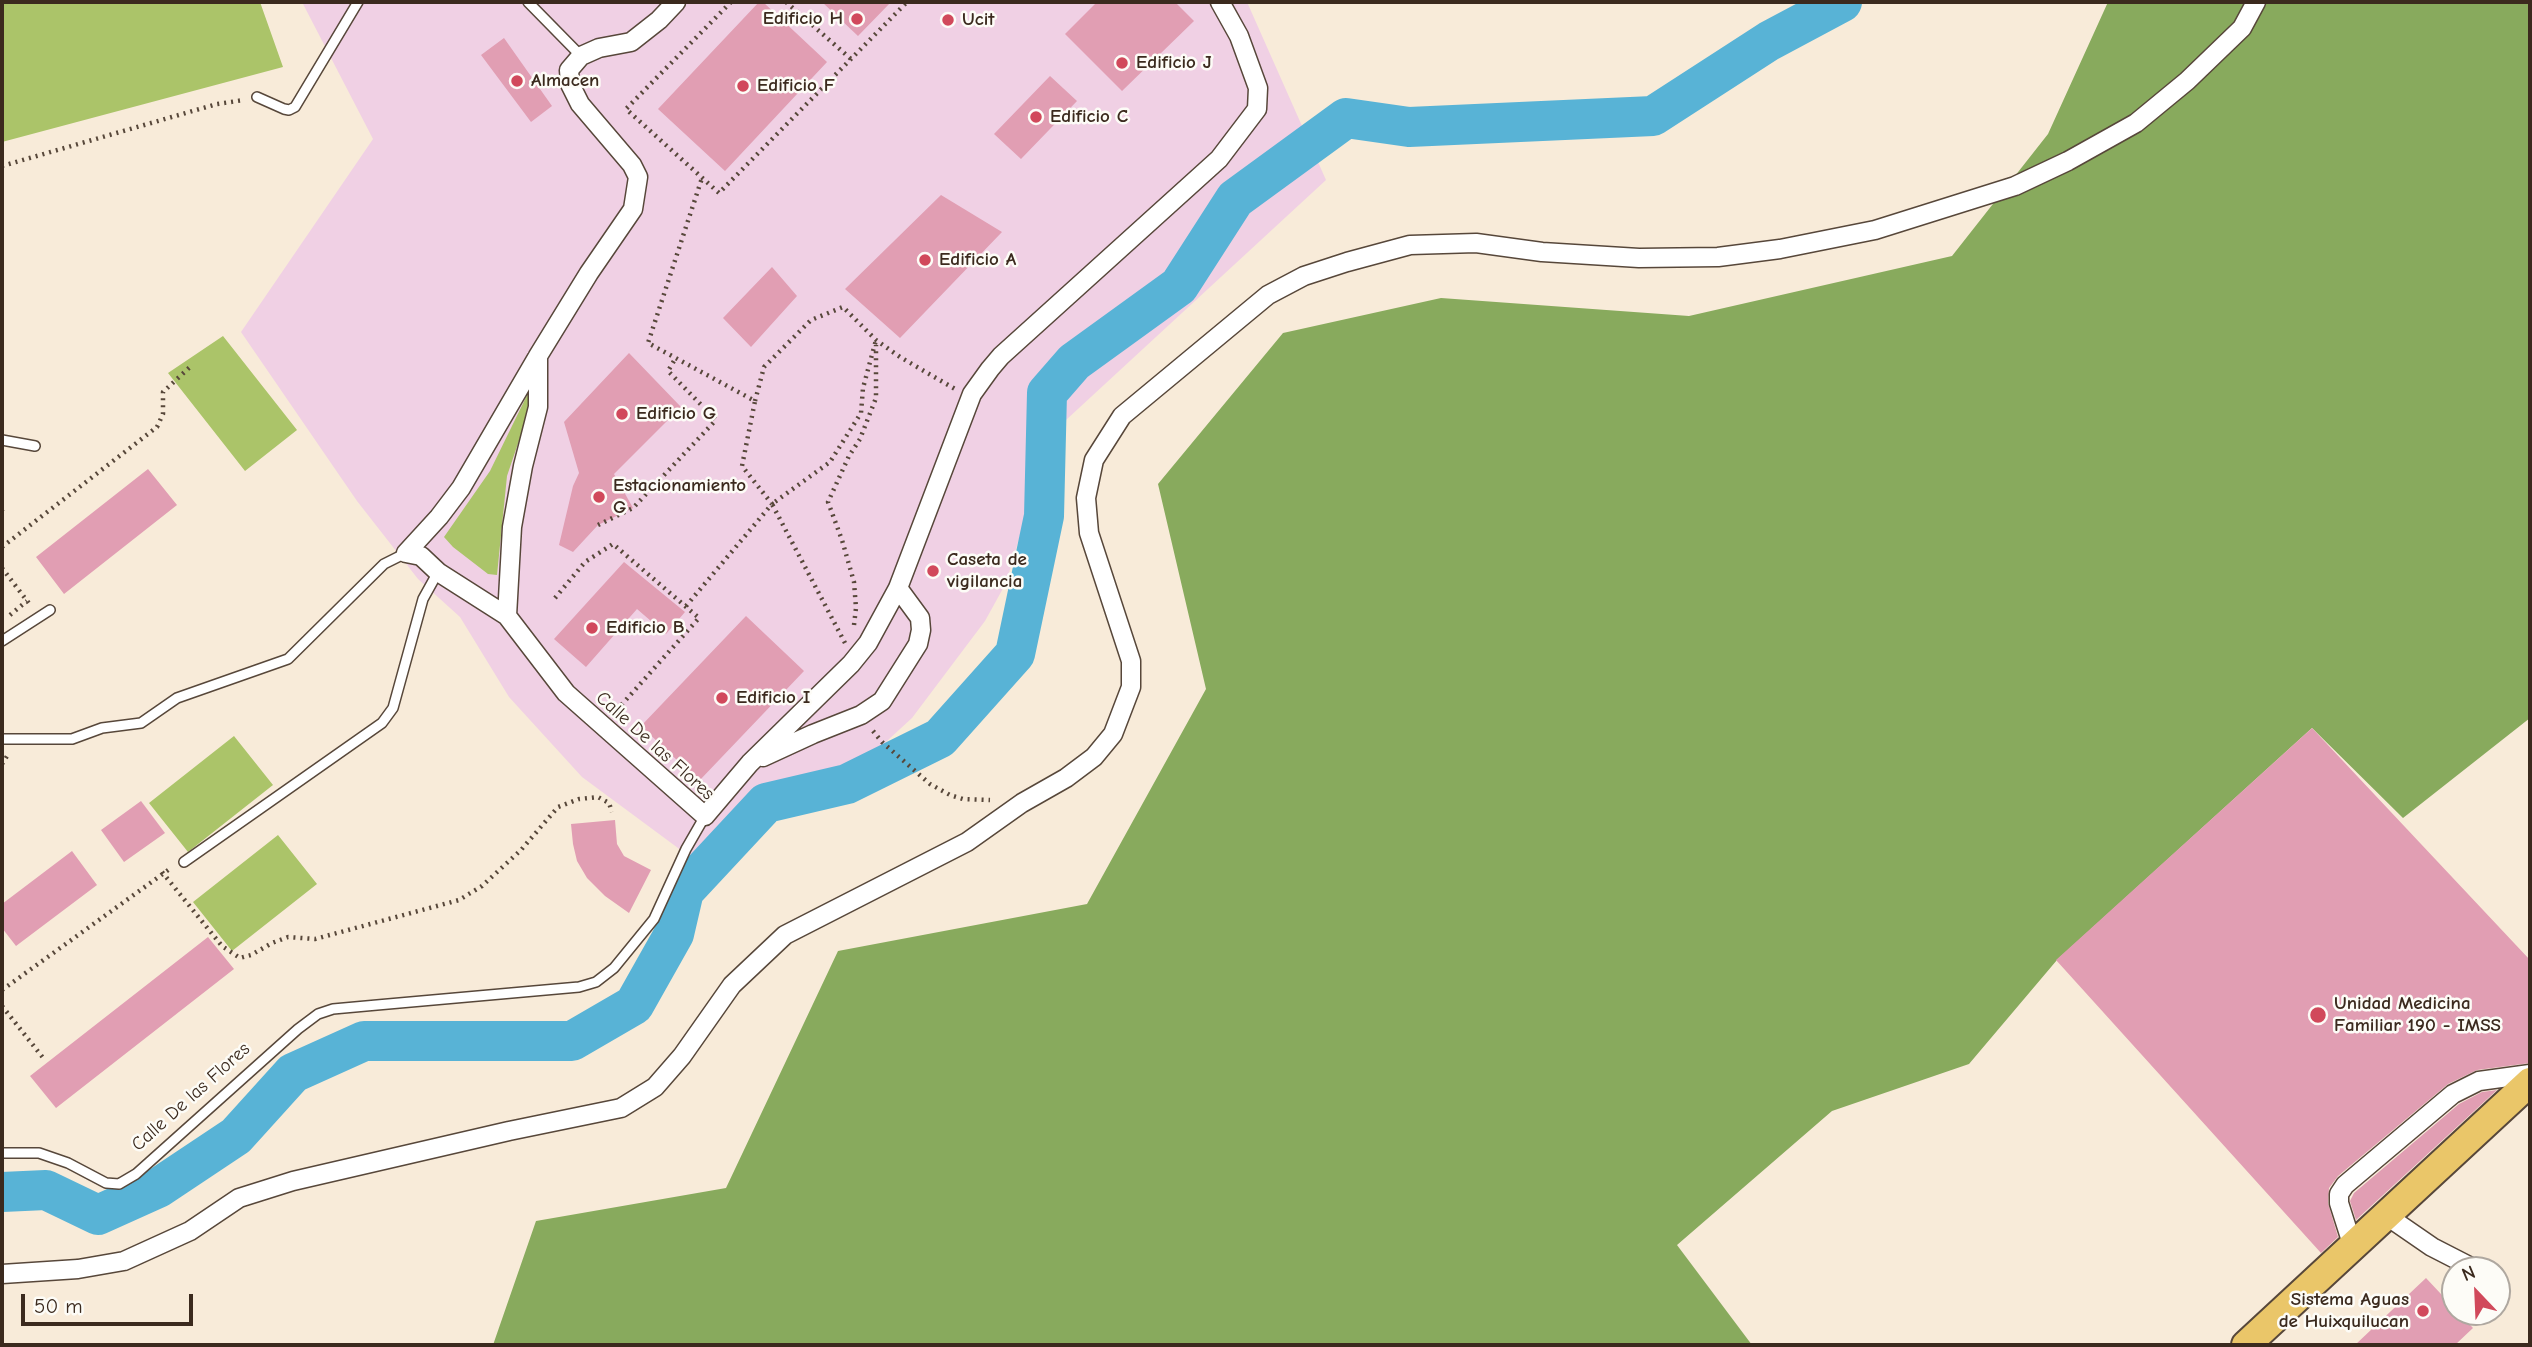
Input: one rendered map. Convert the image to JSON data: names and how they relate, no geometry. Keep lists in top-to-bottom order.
{
  "streets": {
    "street": ["Calle De las Flores"]
  },
  "places": [
    "Edificio H",
    "Ucit",
    "Edificio J",
    "Almacen",
    "Edificio F",
    "Edificio C",
    "Edificio A",
    "Edificio G",
    "Estacionamiento G",
    "Caseta de vigilancia",
    "Edificio B",
    "Edificio I",
    "Unidad Medicina Familiar 190 - IMSS",
    "Sistema Aguas de Huixquilucan"
  ],
  "scale_bar": "50 m",
  "north": "top left"
}
